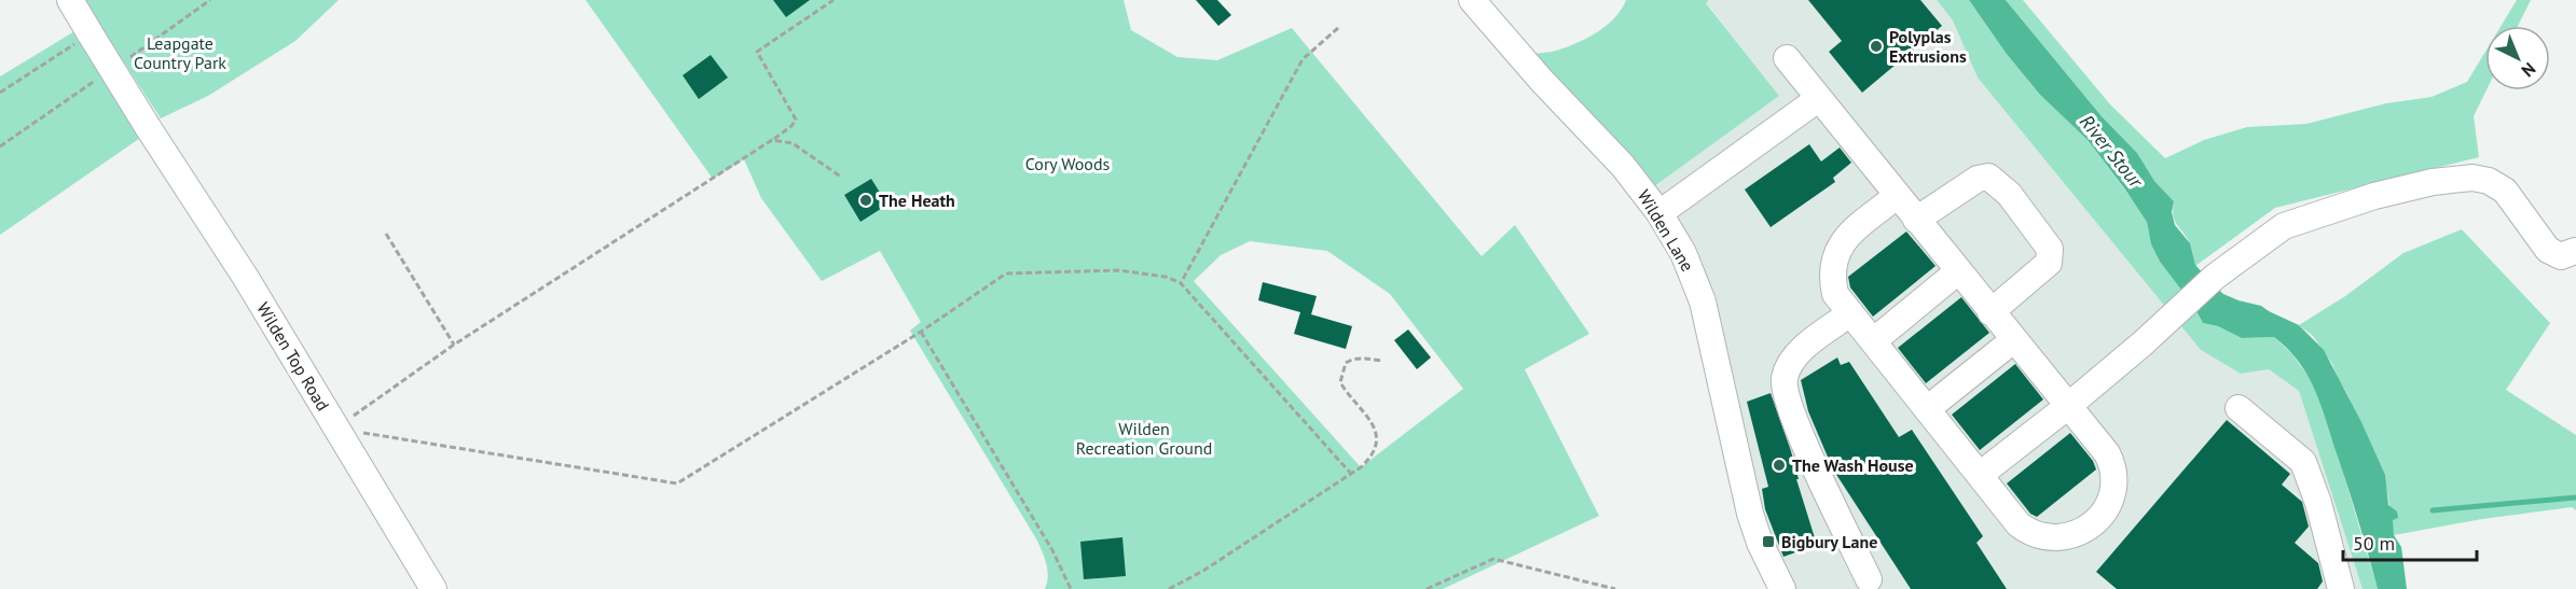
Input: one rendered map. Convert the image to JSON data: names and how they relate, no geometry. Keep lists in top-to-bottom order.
{
  "streets": {
    "street": ["Wilden Lane", "Wilden Top Road"]
  },
  "water": ["River Stour"],
  "parks": ["Leapgate Country Park", "Cory Woods", "Wilden Recreation Ground"],
  "places": {
    "other": ["Polyplas Extrusions", "The Heath", "The Wash House"],
    "transit": ["Bigbury Lane"]
  },
  "scale_bar": "50 m",
  "north": "bottom right"
}
